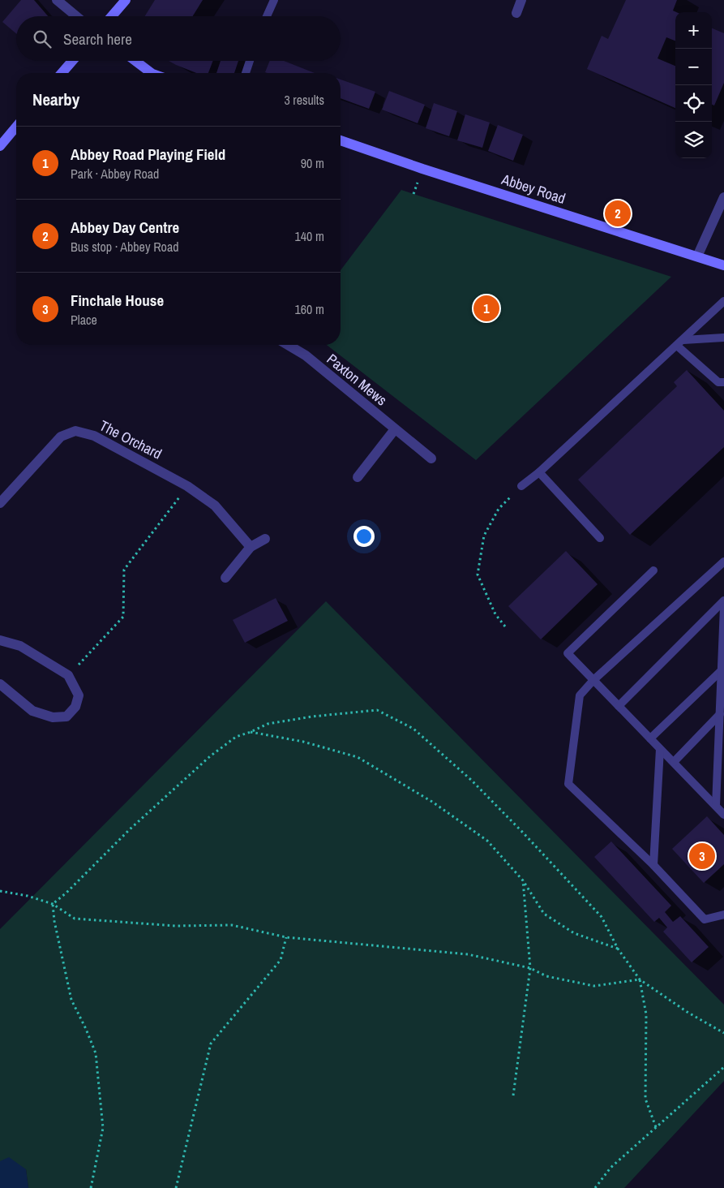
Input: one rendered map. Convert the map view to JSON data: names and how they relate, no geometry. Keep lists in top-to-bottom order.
{
  "streets": {
    "street": ["Abbey Road", "Paxton Mews", "The Orchard"]
  },
  "page": {
    "map_buttons": ["+", "−"],
    "search": "Search here",
    "heading": ["Nearby", "3 results"],
    "list": [
      {
        "mark": "1",
        "name": "Abbey Road Playing Field",
        "note": "Park · Abbey Road",
        "value": "90 m"
      },
      {
        "mark": "2",
        "name": "Abbey Day Centre",
        "note": "Bus stop · Abbey Road",
        "value": "140 m"
      },
      {
        "mark": "3",
        "name": "Finchale House",
        "note": "Place",
        "value": "160 m"
      }
    ],
    "pins": ["2", "1", "3"]
  }
}
